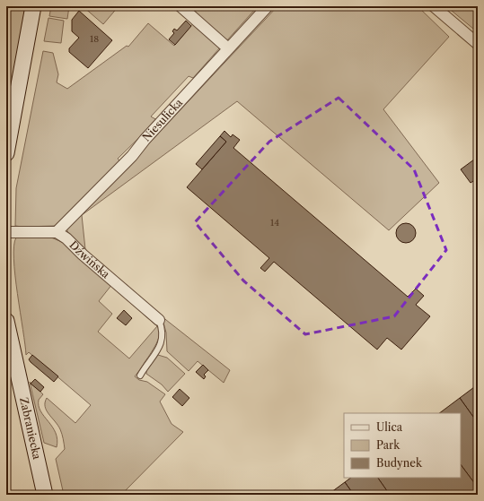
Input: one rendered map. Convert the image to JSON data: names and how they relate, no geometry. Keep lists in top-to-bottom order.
{
  "streets": {
    "main road": ["Zabraniecka"],
    "street": ["Niesulicka", "Dźwińska"]
  },
  "crossings": [
    ["Niesulicka", "Dźwińska"]
  ],
  "house_numbers": ["18", "14"],
  "legend": ["Ulica", "Park", "Budynek"]
}
